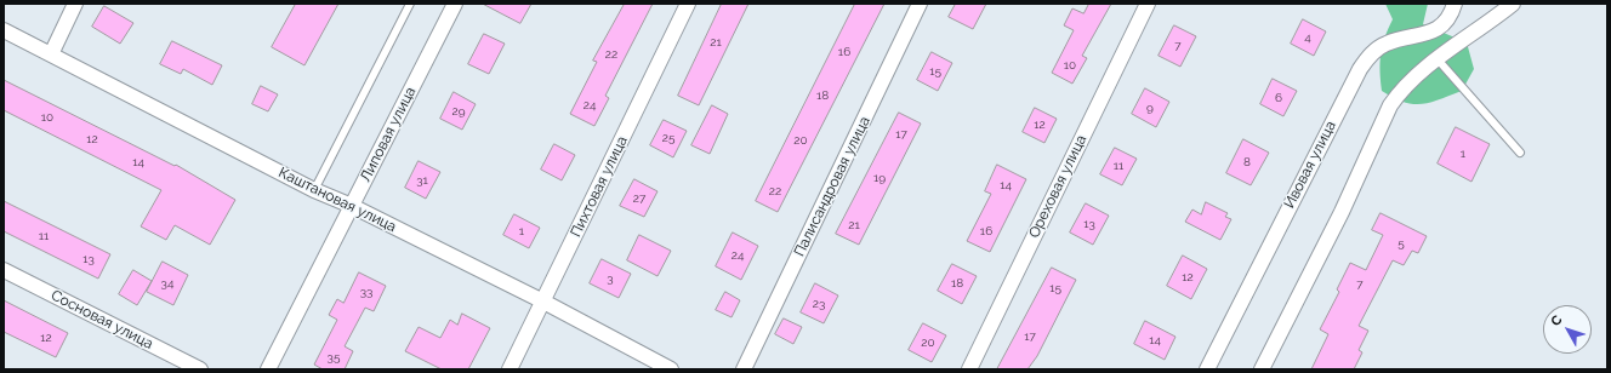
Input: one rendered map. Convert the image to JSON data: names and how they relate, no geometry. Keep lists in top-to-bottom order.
{
  "streets": {
    "street": [
      "Липовая улица",
      "Ивовая улица",
      "Пихтовая улица",
      "Палисандровая улица",
      "Ореховая улица",
      "Каштановая улица",
      "Сосновая улица"
    ]
  },
  "crossings": [
    ["Липовая улица", "Каштановая улица"],
    ["Пихтовая улица", "Каштановая улица"]
  ],
  "house_numbers": [
    "4",
    "21",
    "7",
    "16",
    "22",
    "10",
    "15",
    "18",
    "6",
    "24",
    "9",
    "29",
    "10",
    "12",
    "17",
    "25",
    "12",
    "20",
    "1",
    "14",
    "8",
    "11",
    "19",
    "31",
    "14",
    "22",
    "27",
    "13",
    "21",
    "1",
    "16",
    "11",
    "5",
    "24",
    "13",
    "12",
    "3",
    "34",
    "18",
    "7",
    "15",
    "33",
    "23",
    "17",
    "12",
    "14",
    "20",
    "35"
  ],
  "north": "top left"
}
